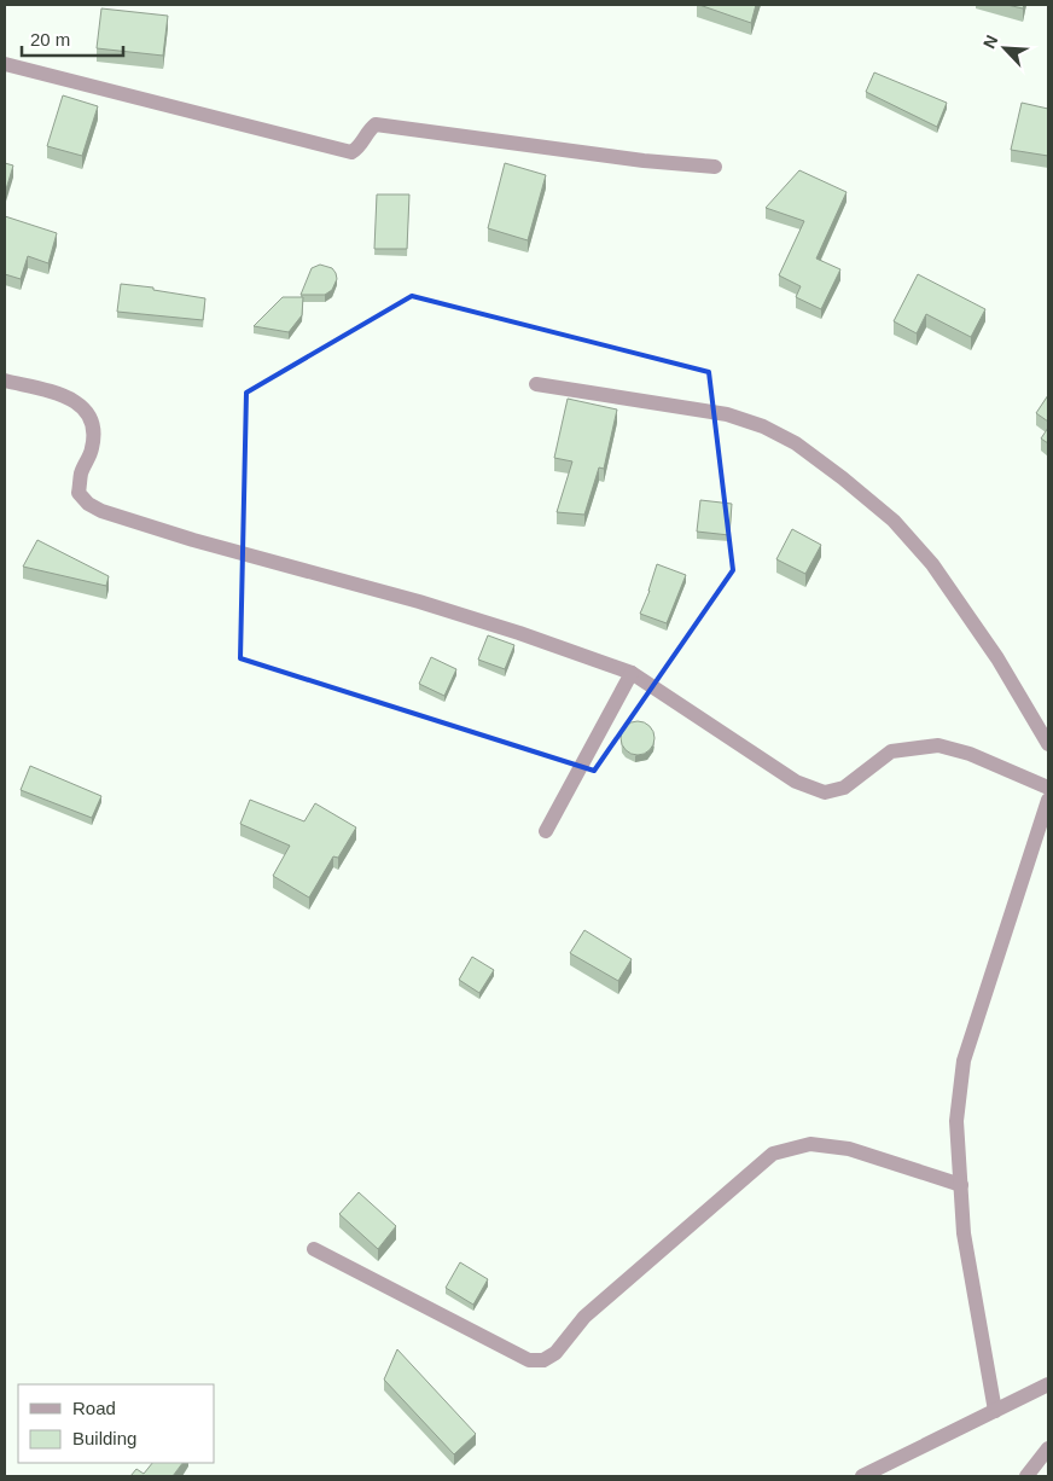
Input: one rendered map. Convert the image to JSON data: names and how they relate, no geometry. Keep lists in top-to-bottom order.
{
  "legend": ["Road", "Building"],
  "scale_bar": "20 m",
  "north": "top left"
}
